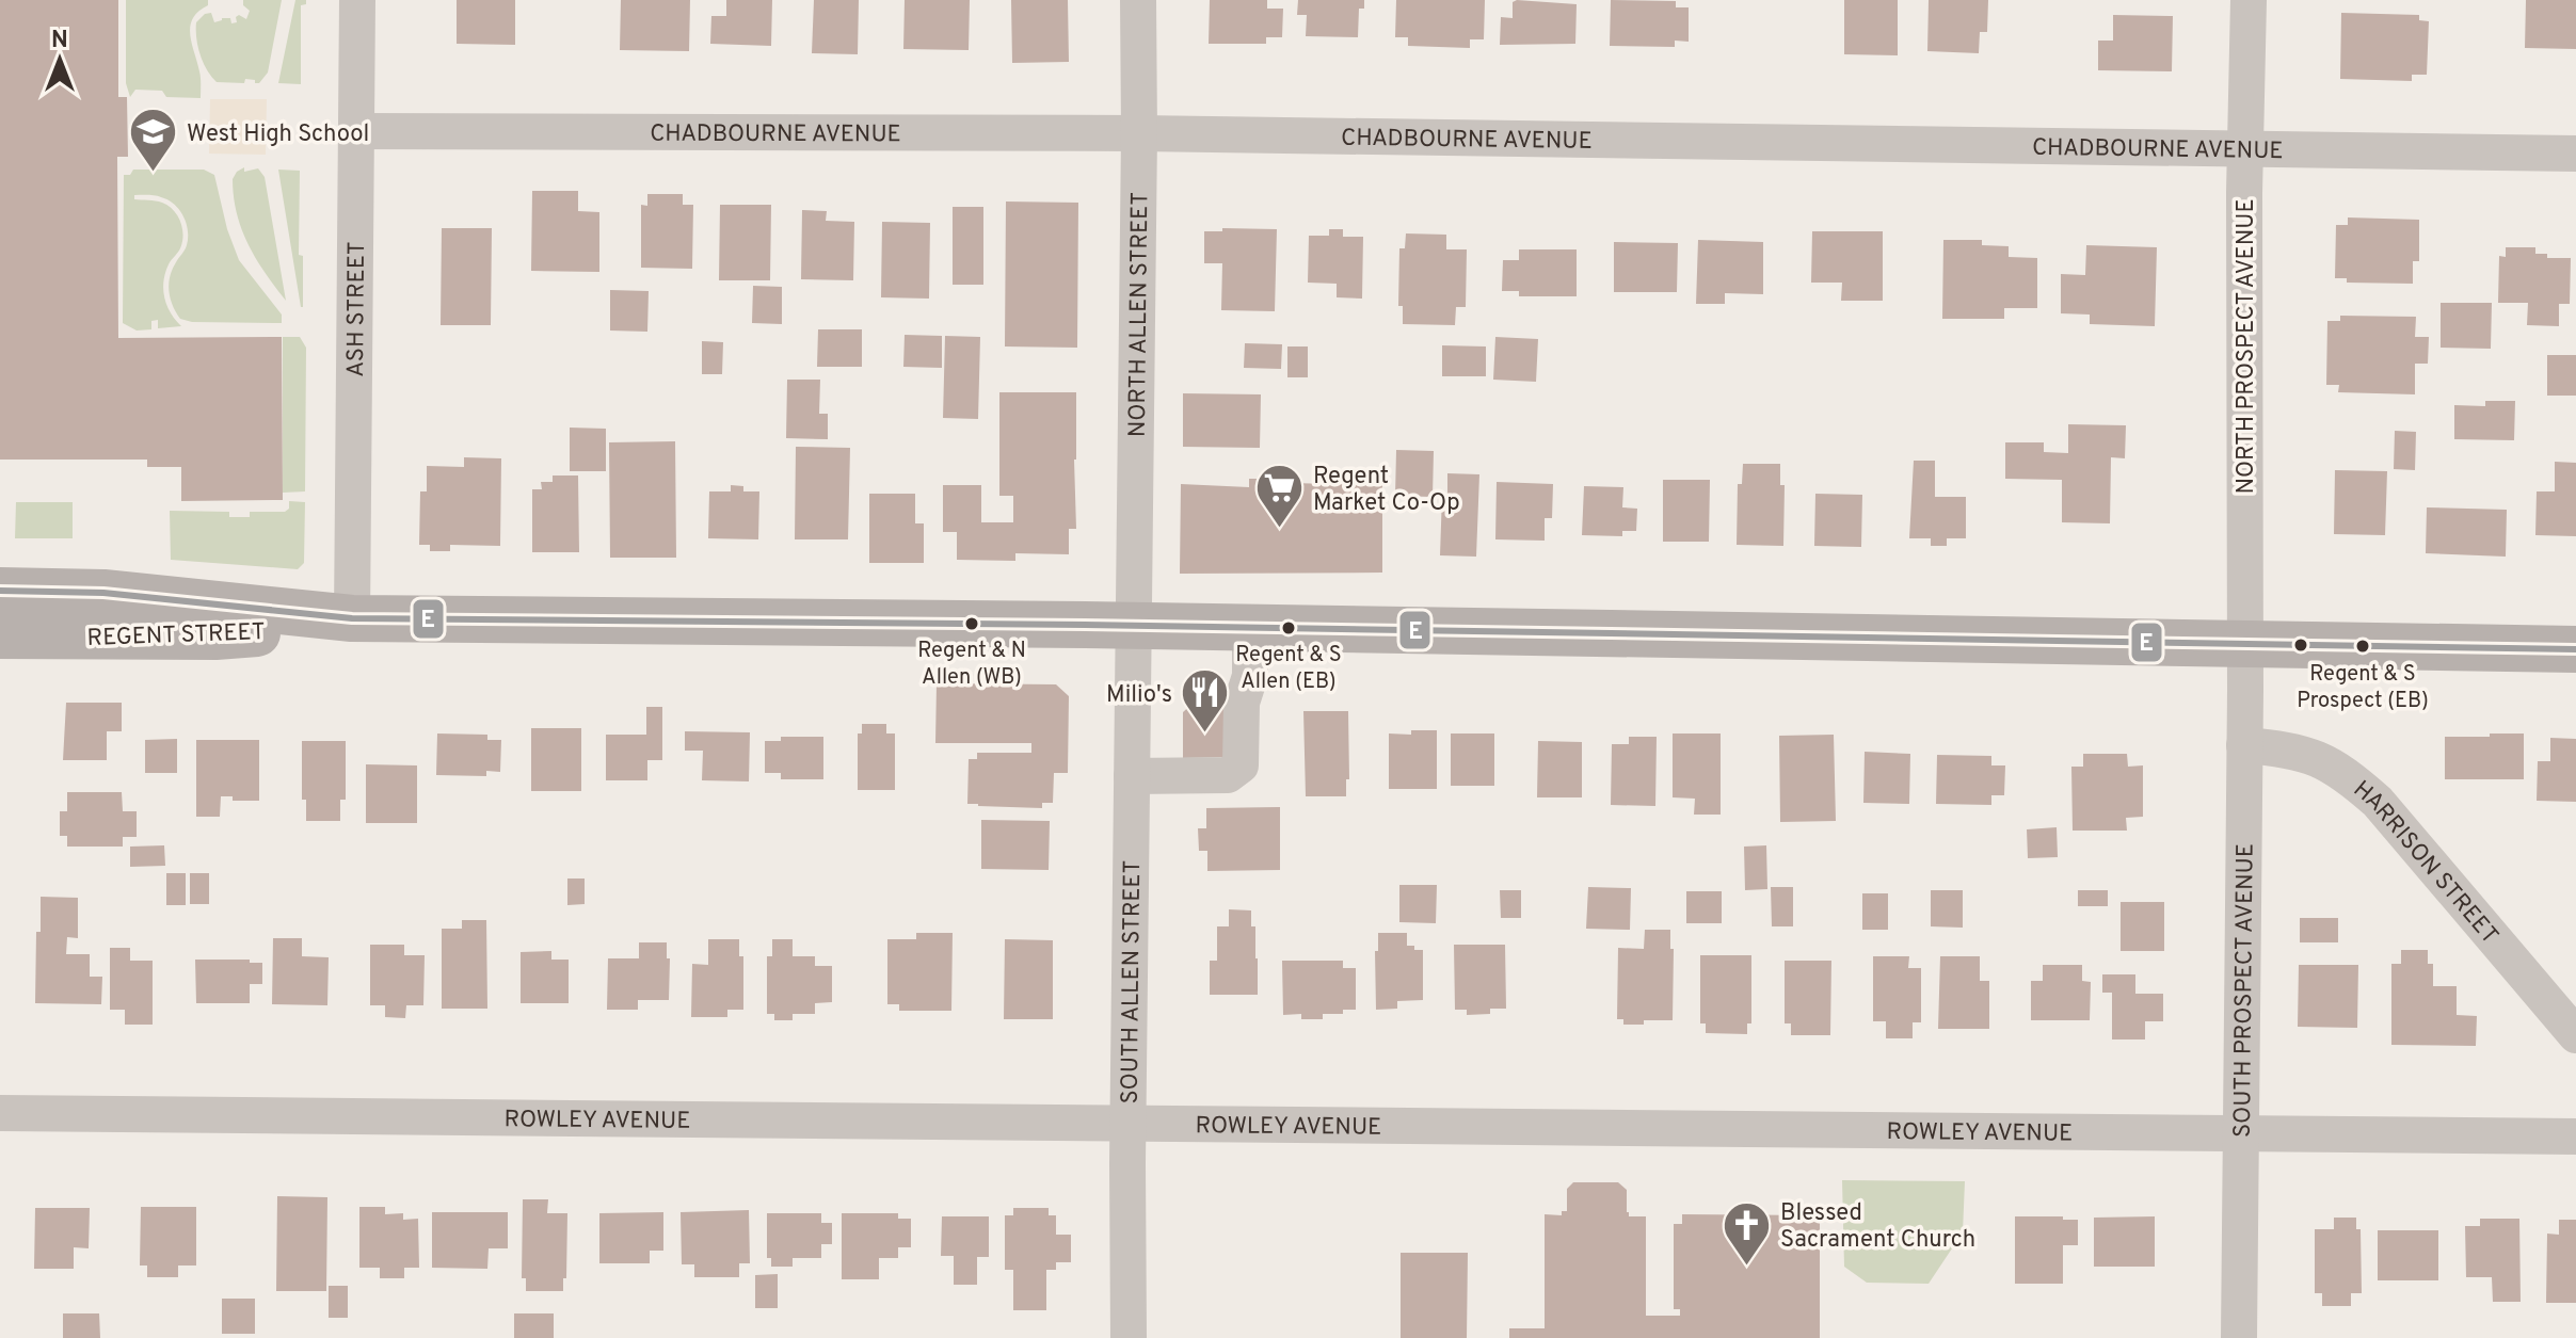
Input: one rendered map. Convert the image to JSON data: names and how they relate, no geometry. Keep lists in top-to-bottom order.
{
  "streets": {
    "main road": ["REGENT STREET"],
    "street": [
      "CHADBOURNE AVENUE",
      "ASH STREET",
      "NORTH ALLEN STREET",
      "NORTH PROSPECT AVENUE",
      "HARRISON STREET",
      "SOUTH ALLEN STREET",
      "SOUTH PROSPECT AVENUE",
      "ROWLEY AVENUE"
    ]
  },
  "crossings": [
    ["CHADBOURNE AVENUE", "ASH STREET"],
    ["CHADBOURNE AVENUE", "NORTH ALLEN STREET"],
    ["CHADBOURNE AVENUE", "NORTH PROSPECT AVENUE"],
    ["ASH STREET", "REGENT STREET"],
    ["NORTH ALLEN STREET", "REGENT STREET"],
    ["NORTH ALLEN STREET", "SOUTH ALLEN STREET"],
    ["NORTH PROSPECT AVENUE", "REGENT STREET"],
    ["NORTH PROSPECT AVENUE", "SOUTH PROSPECT AVENUE"],
    ["REGENT STREET", "SOUTH ALLEN STREET"],
    ["REGENT STREET", "SOUTH PROSPECT AVENUE"],
    ["HARRISON STREET", "SOUTH PROSPECT AVENUE"],
    ["SOUTH ALLEN STREET", "ROWLEY AVENUE"],
    ["SOUTH PROSPECT AVENUE", "ROWLEY AVENUE"]
  ],
  "places": {
    "school or university": ["West High School"],
    "supermarket": ["Regent Market Co-Op"],
    "other": ["Regent & N Allen (WB)", "Regent & S Allen (EB)", "Regent & S Prospect (EB)"],
    "restaurant": ["Milio's"],
    "church": ["Blessed Sacrament Church"]
  },
  "lines": ["transit line E"],
  "north": "top"
}
